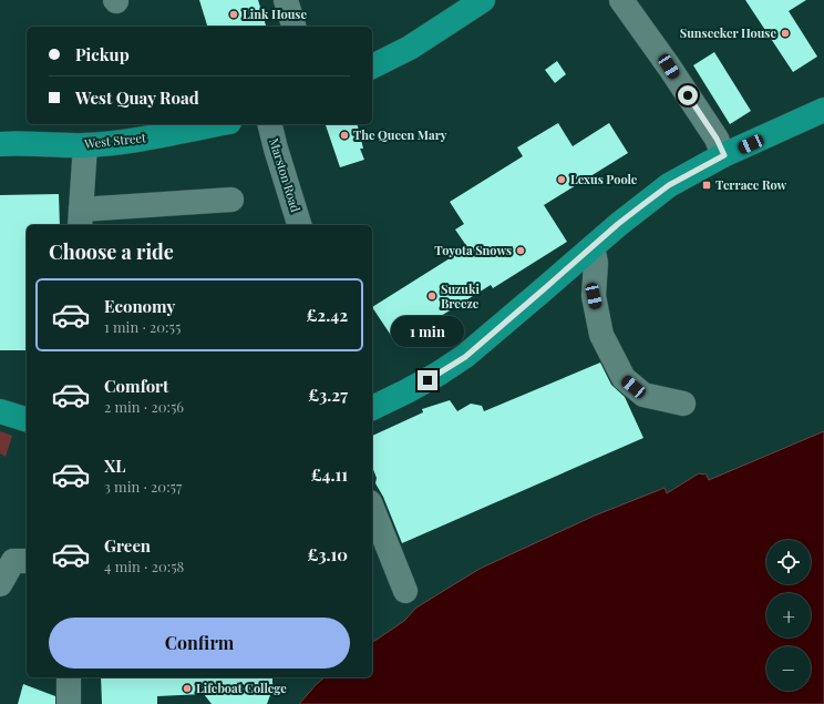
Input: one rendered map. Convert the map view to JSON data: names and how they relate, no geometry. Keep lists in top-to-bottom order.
{
  "streets": {
    "highway": ["West Street"],
    "street": ["Marston Road"]
  },
  "places": {
    "other": [
      "Link House",
      "Sunseeker House",
      "The Queen Mary",
      "Lexus Poole",
      "Toyota Snows",
      "Suzuki Breeze",
      "Lifeboat College"
    ],
    "transit": ["Terrace Row"]
  },
  "page": {
    "banner": ["Pickup", "West Quay Road"],
    "heading": "Choose a ride",
    "list": [
      {
        "name": "Economy",
        "note": "1 min · 20:55",
        "value": "£2.42"
      },
      {
        "name": "Comfort",
        "note": "2 min · 20:56",
        "value": "£3.27"
      },
      {
        "name": "XL",
        "note": "3 min · 20:57",
        "value": "£4.11"
      },
      {
        "name": "Green",
        "note": "4 min · 20:58",
        "value": "£3.10"
      }
    ],
    "bubble": "1 min",
    "map_buttons": ["+", "−"],
    "buttons": "Confirm"
  }
}
